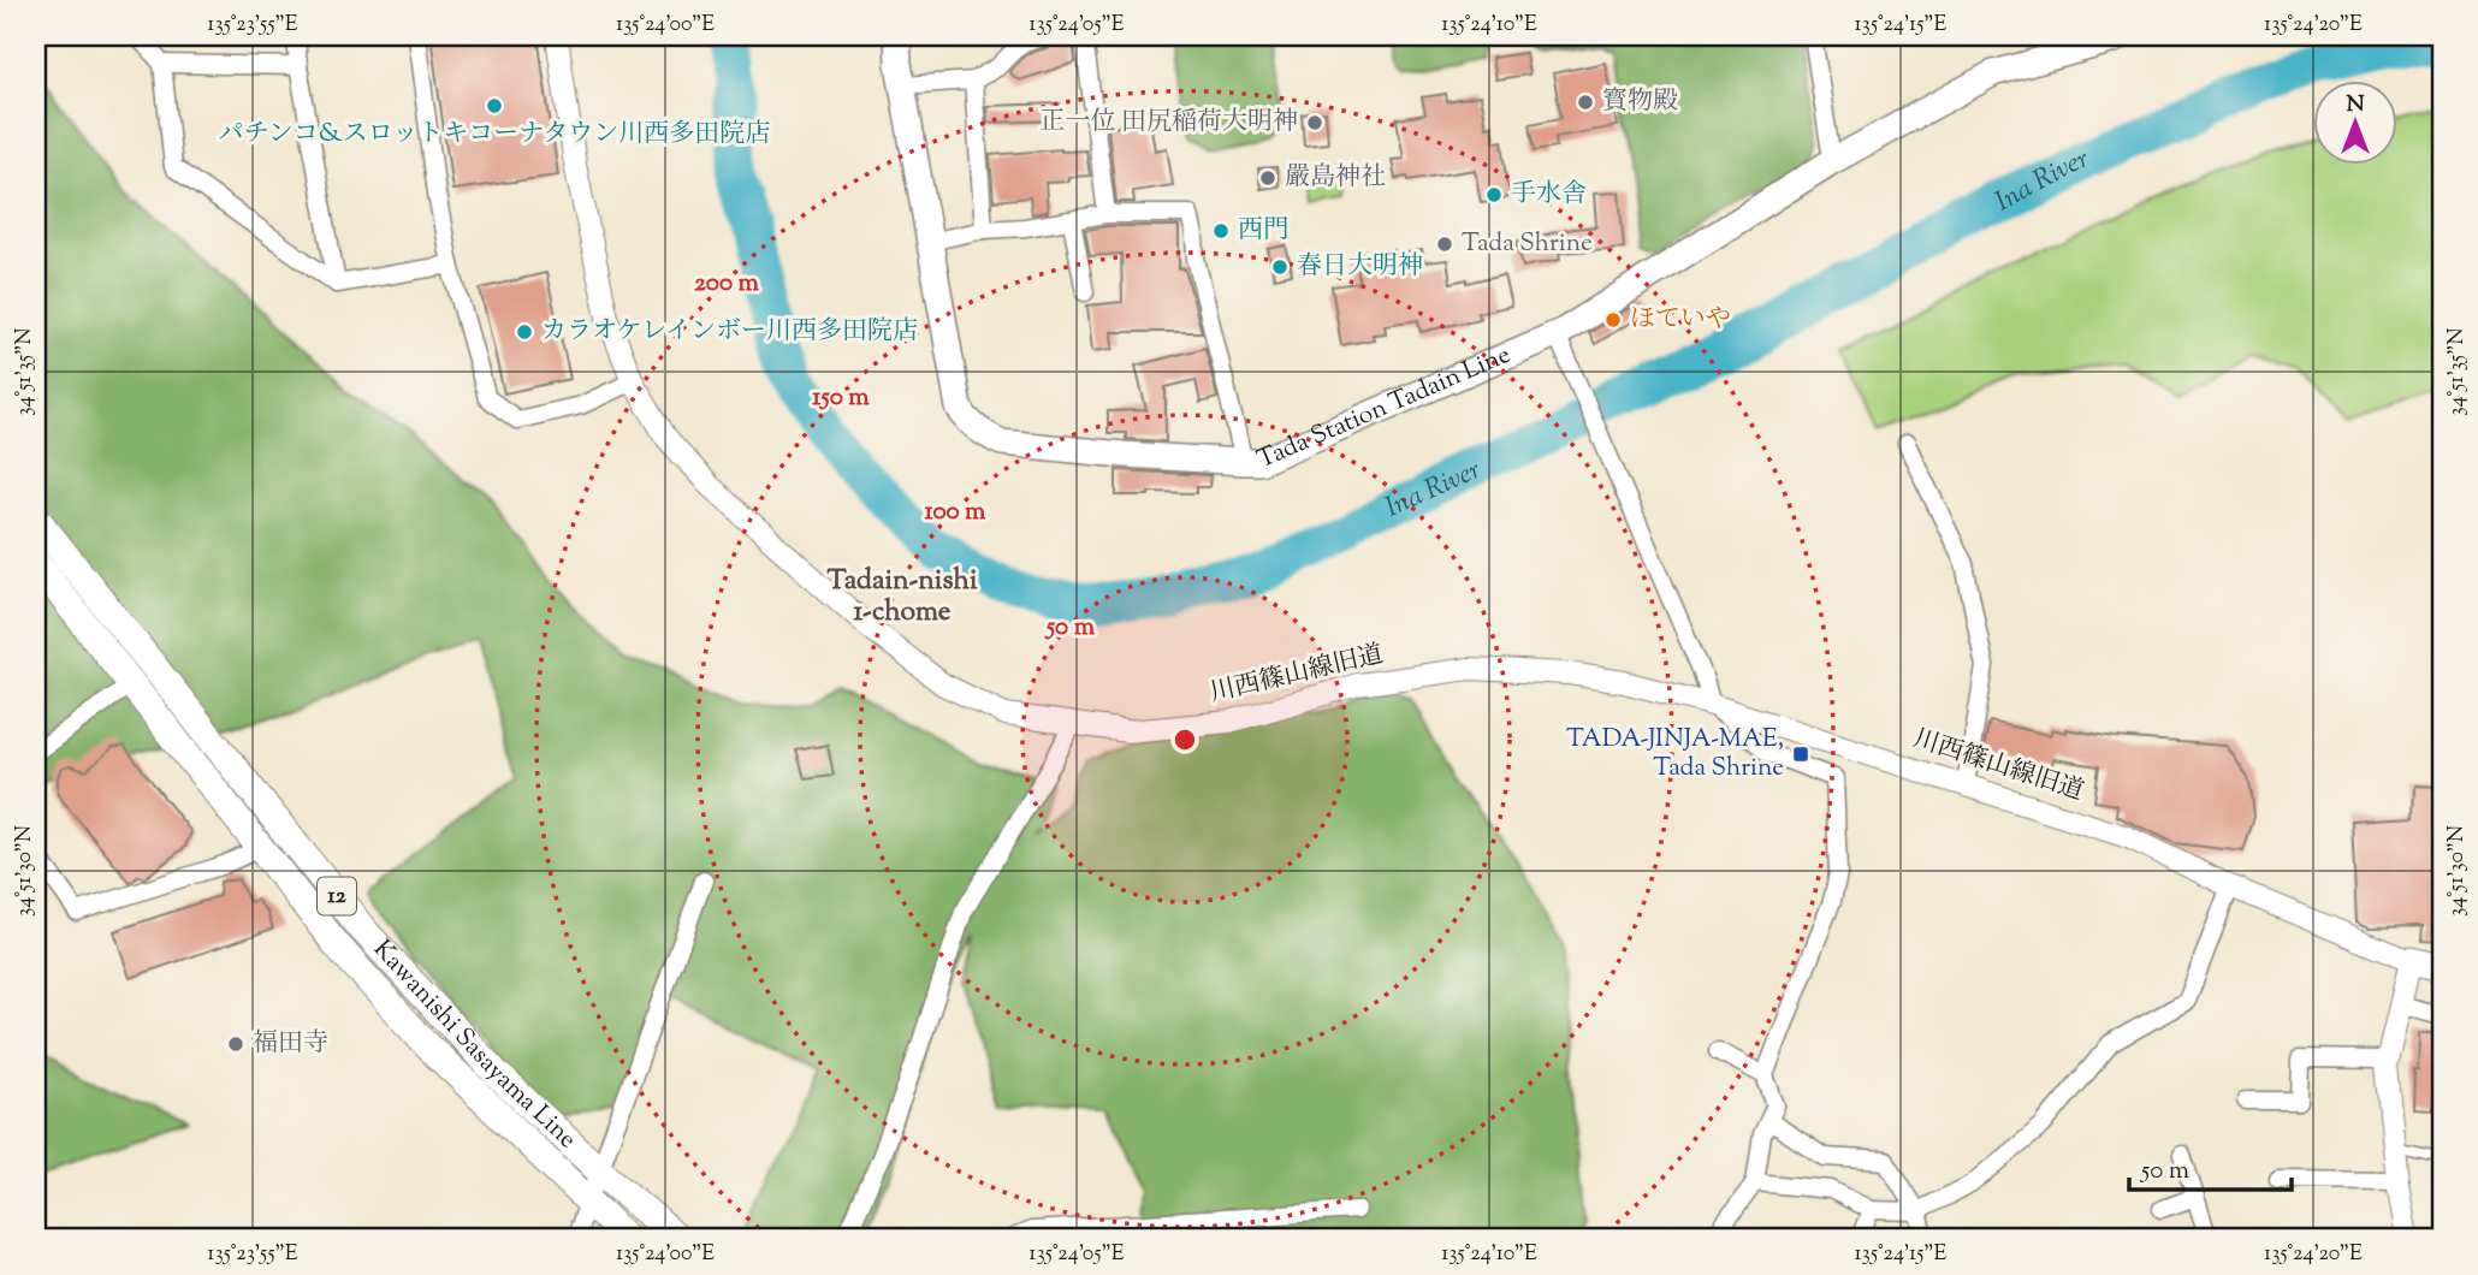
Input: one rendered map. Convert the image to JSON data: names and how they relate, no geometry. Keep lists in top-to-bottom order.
{
  "streets": {
    "main road": ["Tada Station Tadain Line", "12", "Kawanishi Sasayama Line"],
    "street": ["川西篠山線旧道"]
  },
  "districts": ["Tadain-nishi 1-chome"],
  "water": ["Ina River"],
  "places": {
    "other": [
      "寳物殿",
      "パチンコ&スロットキコーナタウン川西多田院店",
      "正一位 田尻稲荷大明神",
      "嚴島神社",
      "手水舎",
      "西門",
      "Tada Shrine",
      "春日大明神",
      "ほていや",
      "カラオケレインボー川西多田院店",
      "福田寺"
    ],
    "transit": ["TADA-JINJA-MAE, Tada Shrine"]
  },
  "scale_bar": "50 m",
  "north": "top",
  "coordinates": [
    "135°23'55\"E",
    "135°24'00\"E",
    "135°24'05\"E",
    "135°24'10\"E",
    "135°24'15\"E",
    "135°24'20\"E",
    "34°51'35\"N",
    "34°51'30\"N"
  ],
  "rings": [
    "200 m",
    "150 m",
    "100 m",
    "50 m"
  ]
}
